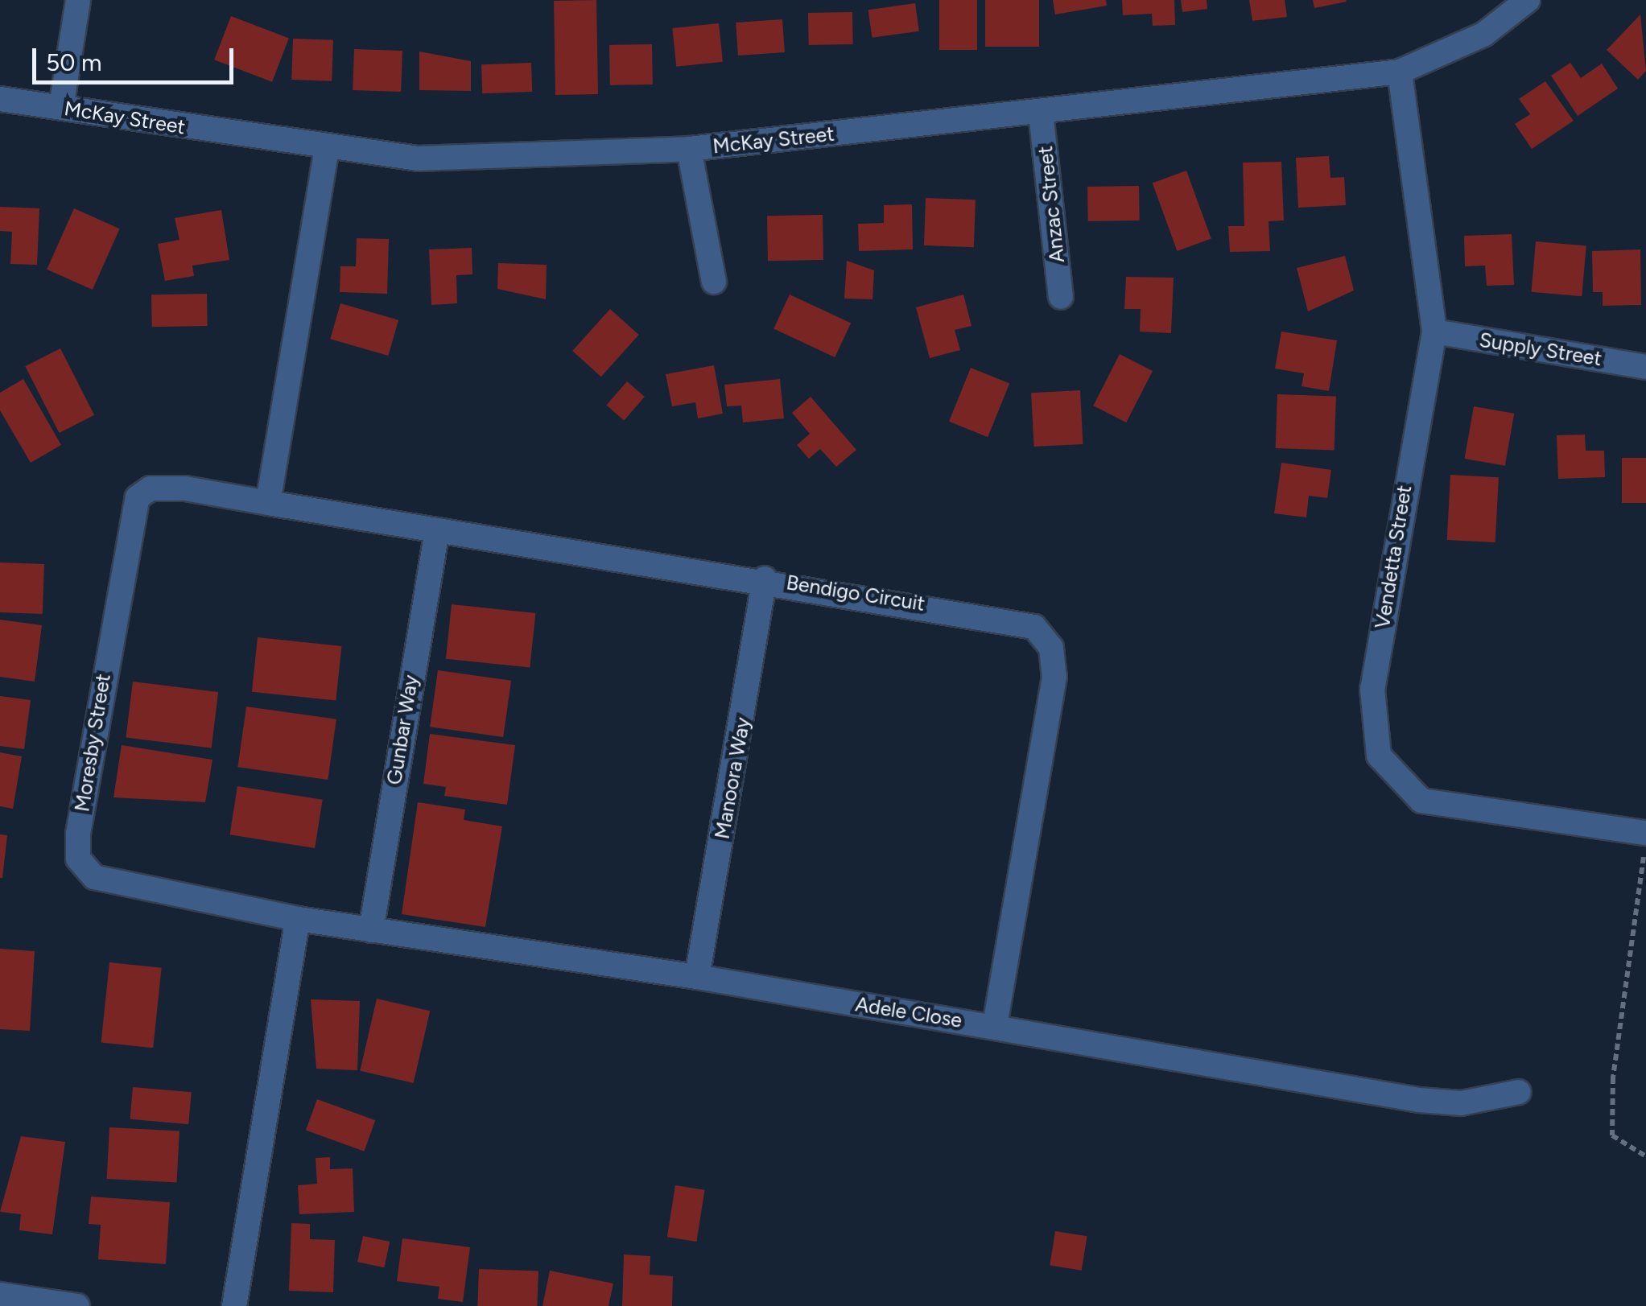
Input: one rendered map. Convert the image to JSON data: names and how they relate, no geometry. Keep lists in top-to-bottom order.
{
  "streets": {
    "street": [
      "McKay Street",
      "Anzac Street",
      "Supply Street",
      "Vendetta Street",
      "Bendigo Circuit",
      "Gunbar Way",
      "Moresby Street",
      "Manoora Way",
      "Adele Close"
    ]
  },
  "crossings": [
    ["McKay Street", "Anzac Street"],
    ["McKay Street", "Vendetta Street"],
    ["Supply Street", "Vendetta Street"],
    ["Bendigo Circuit", "Gunbar Way"],
    ["Bendigo Circuit", "Moresby Street"],
    ["Bendigo Circuit", "Manoora Way"],
    ["Bendigo Circuit", "Adele Close"],
    ["Gunbar Way", "Adele Close"],
    ["Moresby Street", "Adele Close"],
    ["Manoora Way", "Adele Close"]
  ],
  "scale_bar": "50 m"
}
